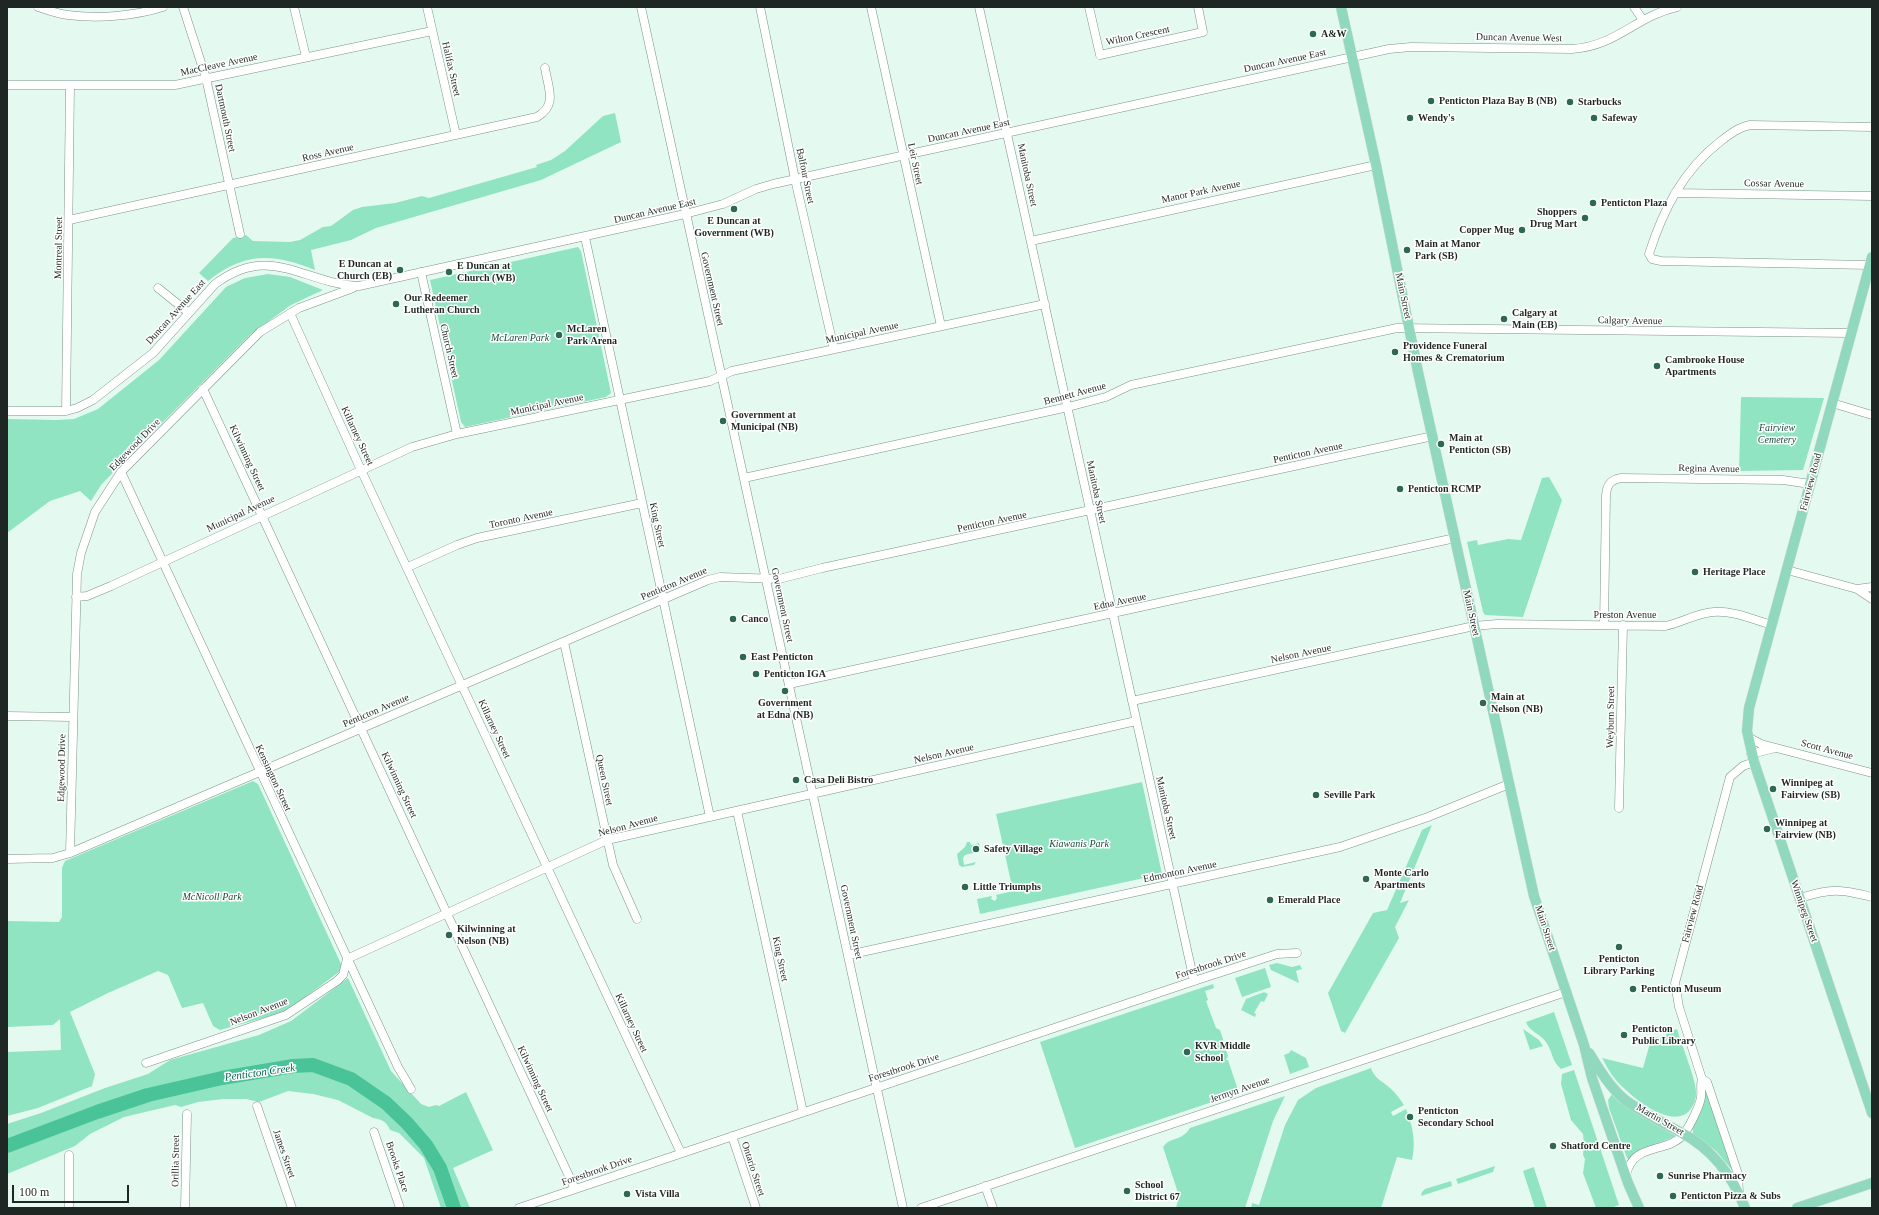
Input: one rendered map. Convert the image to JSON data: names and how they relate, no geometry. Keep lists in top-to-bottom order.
{
  "streets": {
    "main road": [
      "Main Street",
      "Fairview Road",
      "Winnipeg Street",
      "Martin Street"
    ],
    "street": [
      "Wilton Crescent",
      "Duncan Avenue West",
      "Duncan Avenue East",
      "MacCleave Avenue",
      "Halifax Street",
      "Dartmouth Street",
      "Ross Avenue",
      "Leir Street",
      "Manitoba Street",
      "Balfour Street",
      "Cossar Avenue",
      "Manor Park Avenue",
      "Montreal Street",
      "Government Street",
      "Calgary Avenue",
      "Municipal Avenue",
      "Church Street",
      "Bennett Avenue",
      "Killarney Street",
      "Edgewood Drive",
      "Penticton Avenue",
      "Kilwinning Street",
      "Regina Avenue",
      "Toronto Avenue",
      "King Street",
      "Edna Avenue",
      "Preston Avenue",
      "Nelson Avenue",
      "Weyburn Street",
      "Scott Avenue",
      "Kensington Street",
      "Queen Street",
      "Edmonton Avenue",
      "Forestbrook Drive",
      "Jermyn Avenue",
      "James Street",
      "Orillia Street",
      "Brooks Place",
      "Ontario Street"
    ]
  },
  "crossings": [
    ["Duncan Avenue West", "Duncan Avenue East"],
    ["Duncan Avenue West", "Main Street"],
    ["Duncan Avenue East", "Leir Street"],
    ["Duncan Avenue East", "Manitoba Street"],
    ["Duncan Avenue East", "Balfour Street"],
    ["Duncan Avenue East", "Montreal Street"],
    ["Duncan Avenue East", "Government Street"],
    ["Duncan Avenue East", "Main Street"],
    ["Duncan Avenue East", "Church Street"],
    ["Duncan Avenue East", "Edgewood Drive"],
    ["Duncan Avenue East", "King Street"],
    ["MacCleave Avenue", "Halifax Street"],
    ["MacCleave Avenue", "Dartmouth Street"],
    ["MacCleave Avenue", "Montreal Street"],
    ["Halifax Street", "Ross Avenue"],
    ["Dartmouth Street", "Ross Avenue"],
    ["Ross Avenue", "Montreal Street"],
    ["Leir Street", "Municipal Avenue"],
    ["Manitoba Street", "Manor Park Avenue"],
    ["Manitoba Street", "Municipal Avenue"],
    ["Manitoba Street", "Bennett Avenue"],
    ["Manitoba Street", "Penticton Avenue"],
    ["Manitoba Street", "Edna Avenue"],
    ["Manitoba Street", "Nelson Avenue"],
    ["Manitoba Street", "Edmonton Avenue"],
    ["Manitoba Street", "Forestbrook Drive"],
    ["Balfour Street", "Municipal Avenue"],
    ["Manor Park Avenue", "Main Street"],
    ["Government Street", "Municipal Avenue"],
    ["Government Street", "Bennett Avenue"],
    ["Government Street", "Penticton Avenue"],
    ["Government Street", "Edna Avenue"],
    ["Government Street", "Nelson Avenue"],
    ["Government Street", "Edmonton Avenue"],
    ["Government Street", "Forestbrook Drive"],
    ["Main Street", "Calgary Avenue"],
    ["Main Street", "Bennett Avenue"],
    ["Main Street", "Penticton Avenue"],
    ["Main Street", "Edna Avenue"],
    ["Main Street", "Preston Avenue"],
    ["Main Street", "Nelson Avenue"],
    ["Main Street", "Edmonton Avenue"],
    ["Main Street", "Jermyn Avenue"],
    ["Main Street", "Martin Street"],
    ["Calgary Avenue", "Bennett Avenue"],
    ["Calgary Avenue", "Fairview Road"],
    ["Municipal Avenue", "Church Street"],
    ["Municipal Avenue", "Killarney Street"],
    ["Municipal Avenue", "Edgewood Drive"],
    ["Municipal Avenue", "Kilwinning Street"],
    ["Municipal Avenue", "King Street"],
    ["Municipal Avenue", "Kensington Street"],
    ["Killarney Street", "Edgewood Drive"],
    ["Killarney Street", "Penticton Avenue"],
    ["Killarney Street", "Toronto Avenue"],
    ["Killarney Street", "Nelson Avenue"],
    ["Killarney Street", "Forestbrook Drive"],
    ["Edgewood Drive", "Penticton Avenue"],
    ["Edgewood Drive", "Kilwinning Street"],
    ["Edgewood Drive", "Kensington Street"],
    ["Penticton Avenue", "Kilwinning Street"],
    ["Penticton Avenue", "King Street"],
    ["Penticton Avenue", "Kensington Street"],
    ["Penticton Avenue", "Queen Street"],
    ["Kilwinning Street", "Nelson Avenue"],
    ["Kilwinning Street", "Forestbrook Drive"],
    ["Regina Avenue", "Fairview Road"],
    ["Regina Avenue", "Preston Avenue"],
    ["Fairview Road", "Preston Avenue"],
    ["Fairview Road", "Scott Avenue"],
    ["Fairview Road", "Winnipeg Street"],
    ["Fairview Road", "Martin Street"],
    ["Toronto Avenue", "King Street"],
    ["King Street", "Nelson Avenue"],
    ["King Street", "Forestbrook Drive"],
    ["Preston Avenue", "Nelson Avenue"],
    ["Preston Avenue", "Weyburn Street"],
    ["Nelson Avenue", "Kensington Street"],
    ["Nelson Avenue", "Queen Street"],
    ["Scott Avenue", "Winnipeg Street"],
    ["Forestbrook Drive", "Ontario Street"]
  ],
  "water": ["Penticton Creek"],
  "parks": [
    "McLaren Park",
    "Fairview Cemetery",
    "Kiawanis Park",
    "McNicoll Park"
  ],
  "places": [
    "A&W",
    "Penticton Plaza Bay B (NB)",
    "Starbucks",
    "Wendy's",
    "Safeway",
    "Penticton Plaza",
    "E Duncan at Government (WB)",
    "Shoppers Drug Mart",
    "Copper Mug",
    "Main at Manor Park (SB)",
    "E Duncan at Church (EB)",
    "E Duncan at Church (WB)",
    "Our Redeemer Lutheran Church",
    "Calgary at Main (EB)",
    "McLaren Park Arena",
    "Providence Funeral Homes & Crematorium",
    "Cambrooke House Apartments",
    "Government at Municipal (NB)",
    "Main at Penticton (SB)",
    "Penticton RCMP",
    "Heritage Place",
    "Canco",
    "East Penticton",
    "Penticton IGA",
    "Government at Edna (NB)",
    "Main at Nelson (NB)",
    "Casa Deli Bistro",
    "Winnipeg at Fairview (SB)",
    "Seville Park",
    "Winnipeg at Fairview (NB)",
    "Safety Village",
    "Monte Carlo Apartments",
    "Little Triumphs",
    "Emerald Place",
    "Kilwinning at Nelson (NB)",
    "Penticton Library Parking",
    "Penticton Museum",
    "Penticton Public Library",
    "KVR Middle School",
    "Penticton Secondary School",
    "Shatford Centre",
    "Sunrise Pharmacy",
    "School District 67",
    "Vista Villa",
    "Penticton Pizza & Subs"
  ],
  "scale_bar": "100 m"
}
